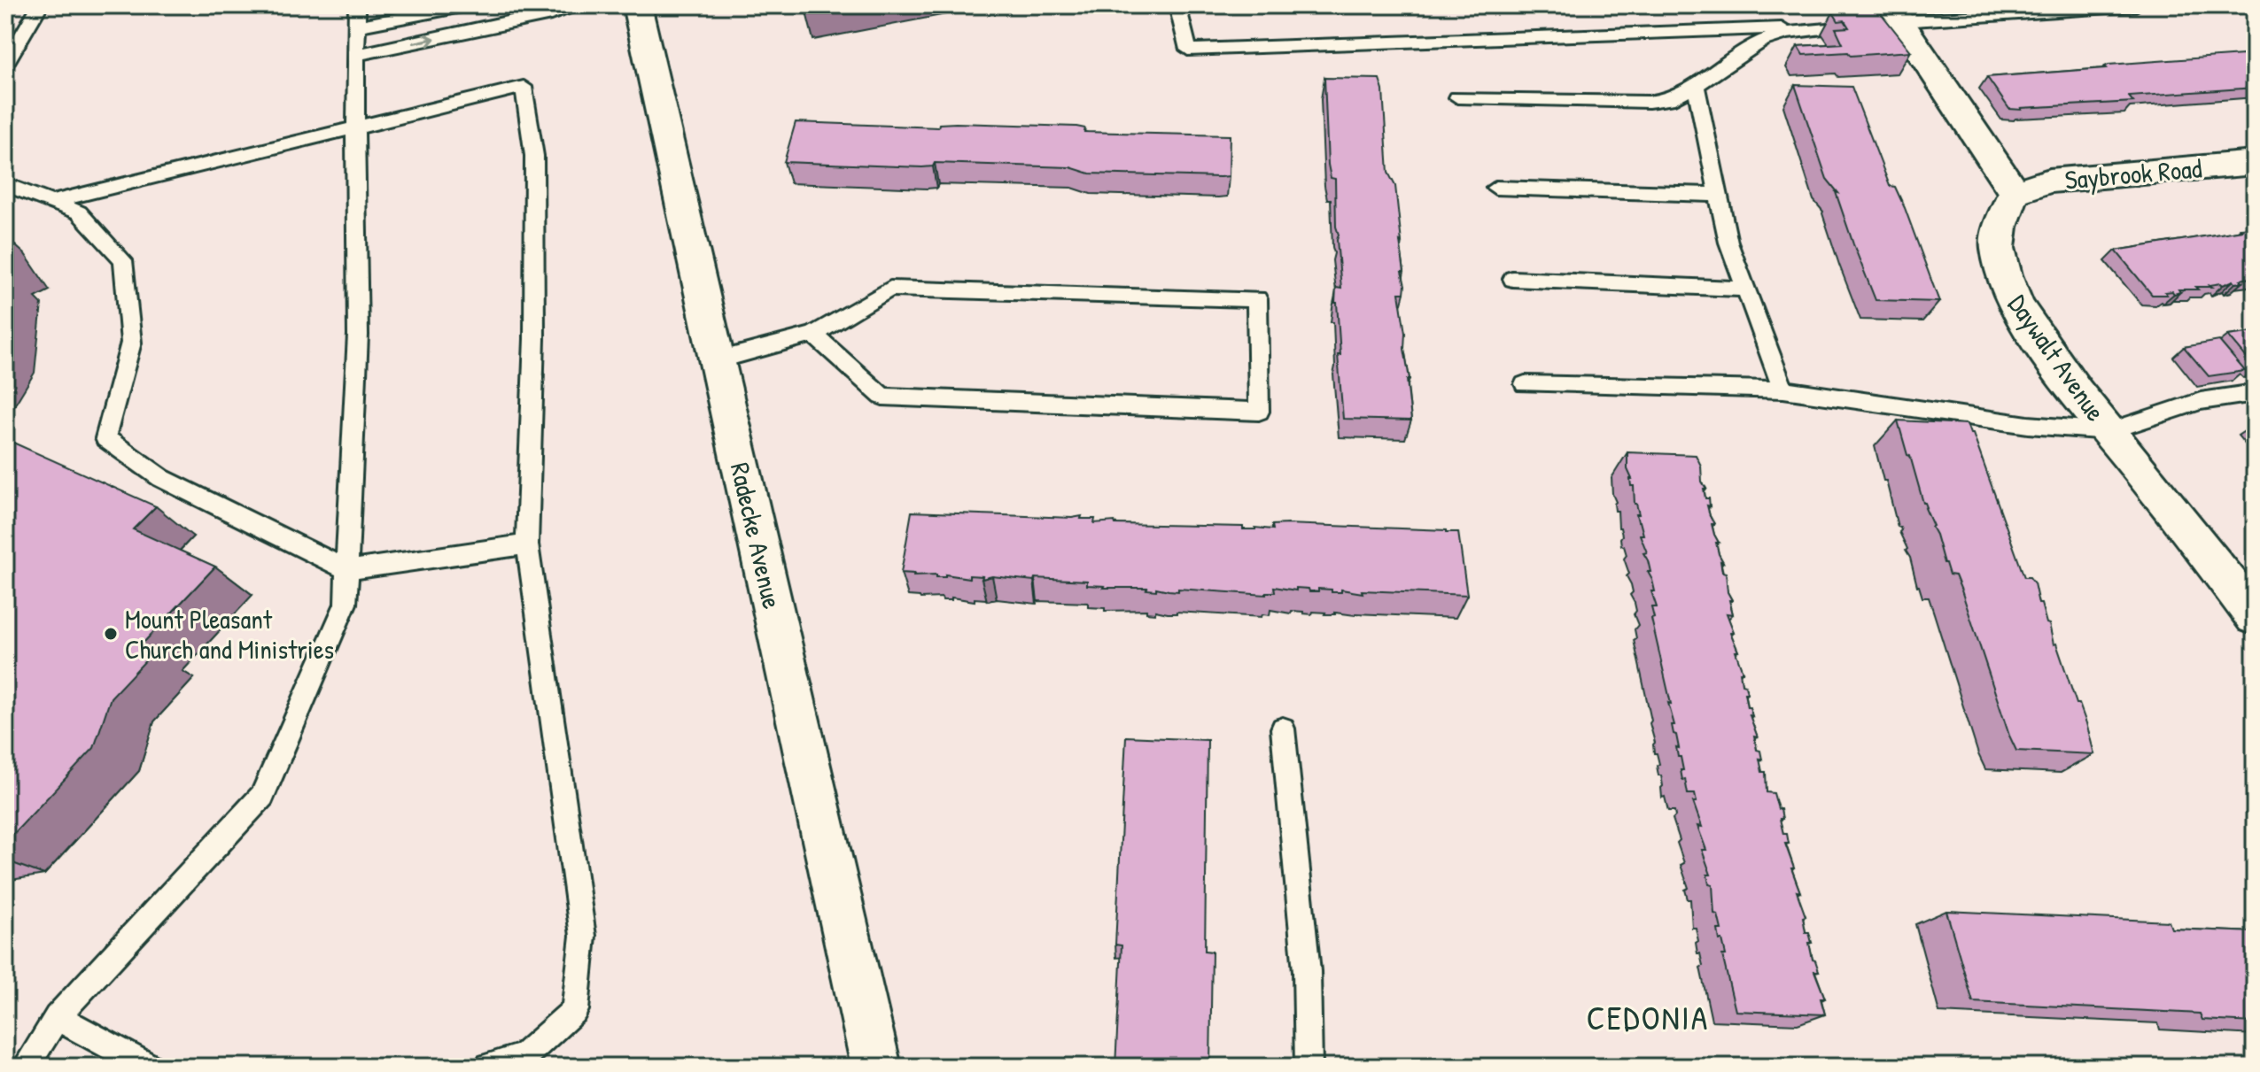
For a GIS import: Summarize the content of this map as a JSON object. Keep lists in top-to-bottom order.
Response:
{
  "streets": {
    "street": ["Saybrook Road", "Daywalt Avenue", "Radecke Avenue"]
  },
  "crossings": [
    ["Saybrook Road", "Daywalt Avenue"]
  ],
  "districts": ["CEDONIA"],
  "places": ["Mount Pleasant Church and Ministries"]
}
